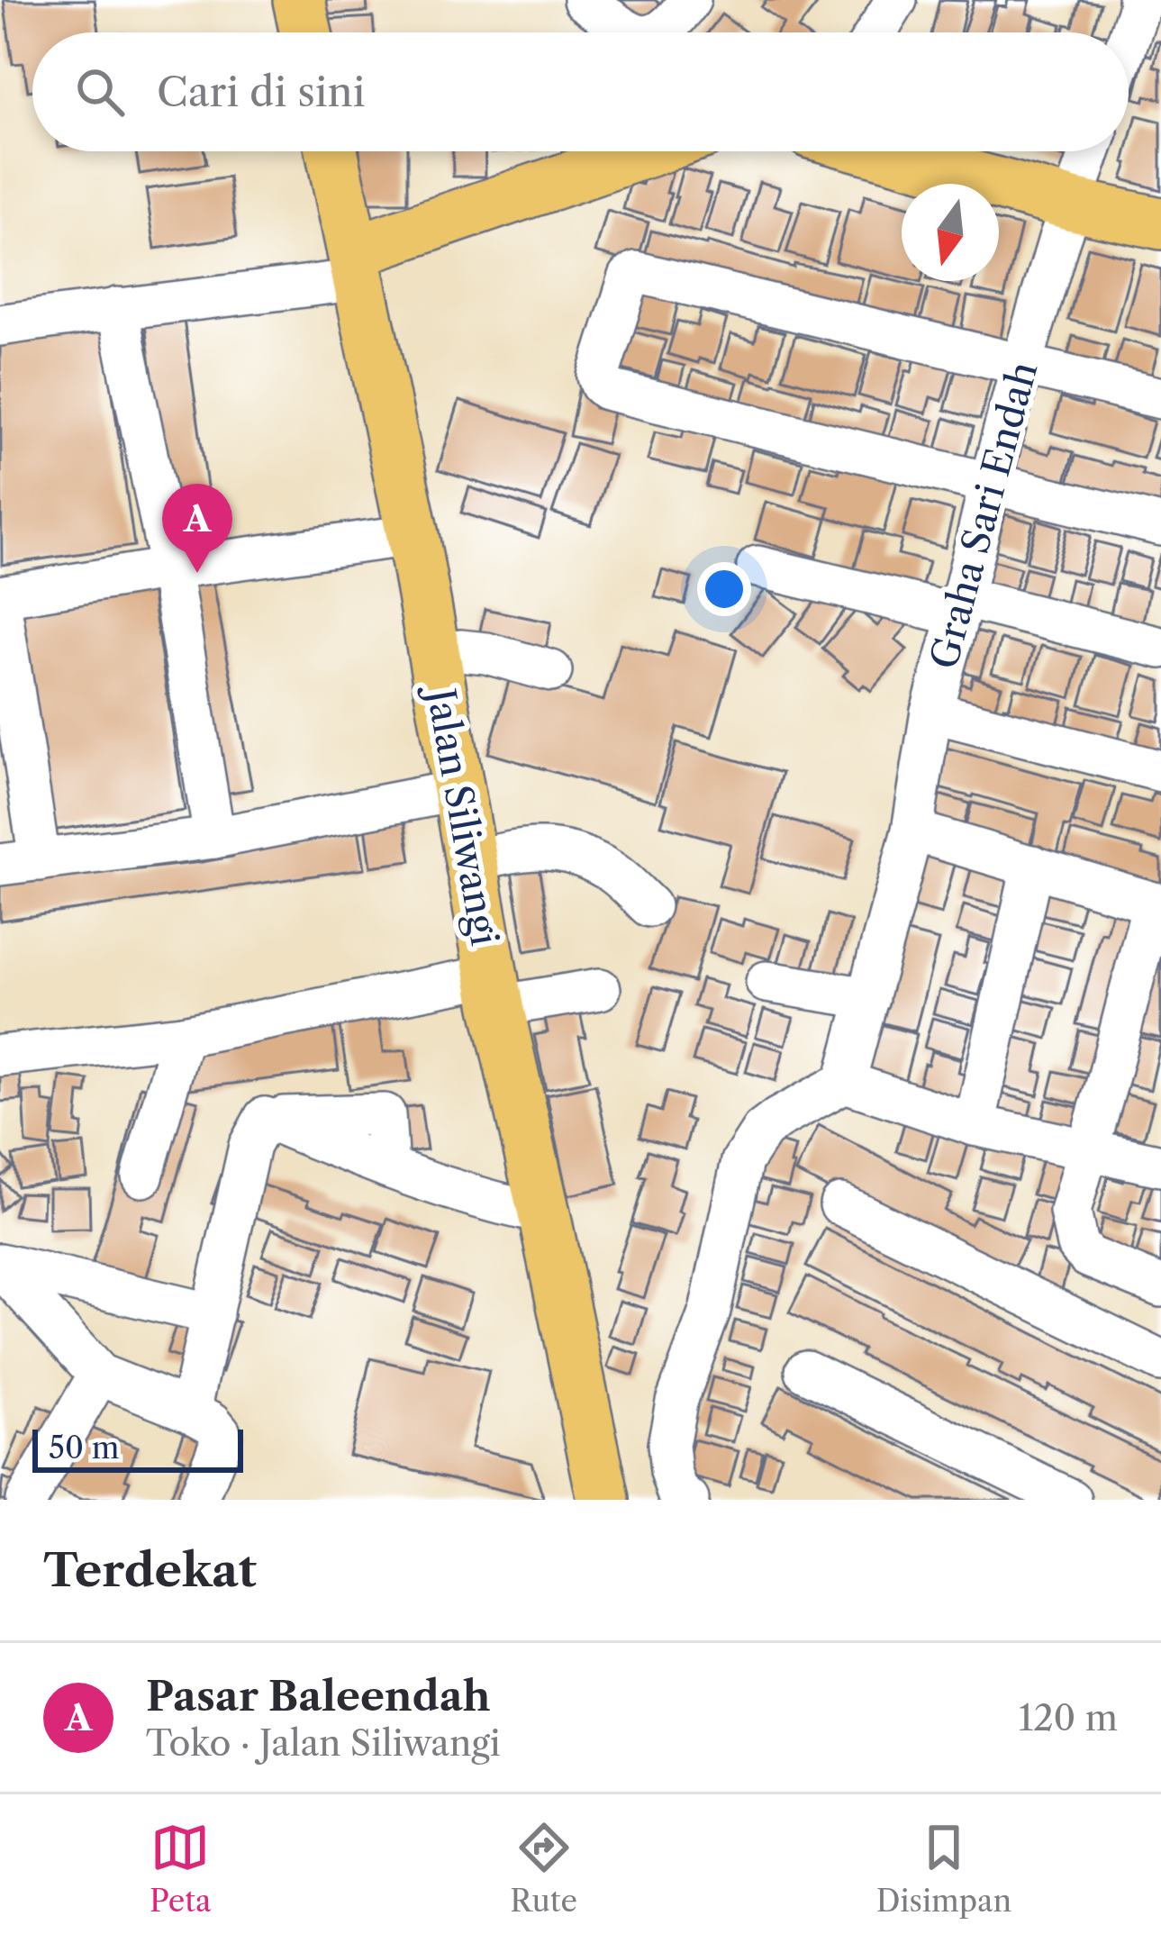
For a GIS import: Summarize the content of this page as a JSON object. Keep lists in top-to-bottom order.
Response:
{
  "streets": {
    "main road": ["Jalan Siliwangi"],
    "street": ["Graha Sari Endah"]
  },
  "scale_bar": "50 m",
  "north": "bottom",
  "page": {
    "search": "Cari di sini",
    "pins": "A",
    "scale": "50 m",
    "heading": "Terdekat",
    "list": [
      {
        "mark": "A",
        "name": "Pasar Baleendah",
        "note": "Toko · Jalan Siliwangi",
        "value": "120 m"
      }
    ],
    "nav": ["Peta", "Rute", "Disimpan"]
  }
}
